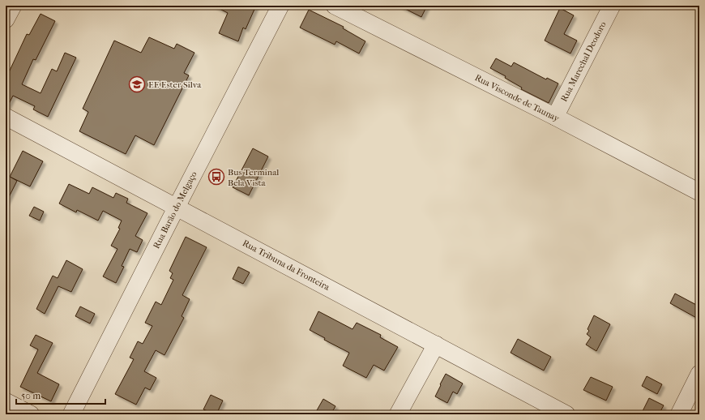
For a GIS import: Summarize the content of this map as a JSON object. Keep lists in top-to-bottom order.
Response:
{
  "streets": {
    "street": [
      "Rua Marechal Deodoro",
      "Rua Visconde de Taunay",
      "Rua Barão do Melgaço",
      "Rua Tribuna da Fronteira"
    ]
  },
  "crossings": [
    ["Rua Marechal Deodoro", "Rua Visconde de Taunay"],
    ["Rua Barão do Melgaço", "Rua Tribuna da Fronteira"]
  ],
  "places": {
    "school or university": ["EE Ester Silva"],
    "bus stop": ["Bus Terminal Bela Vista"]
  },
  "scale_bar": "50 m"
}
